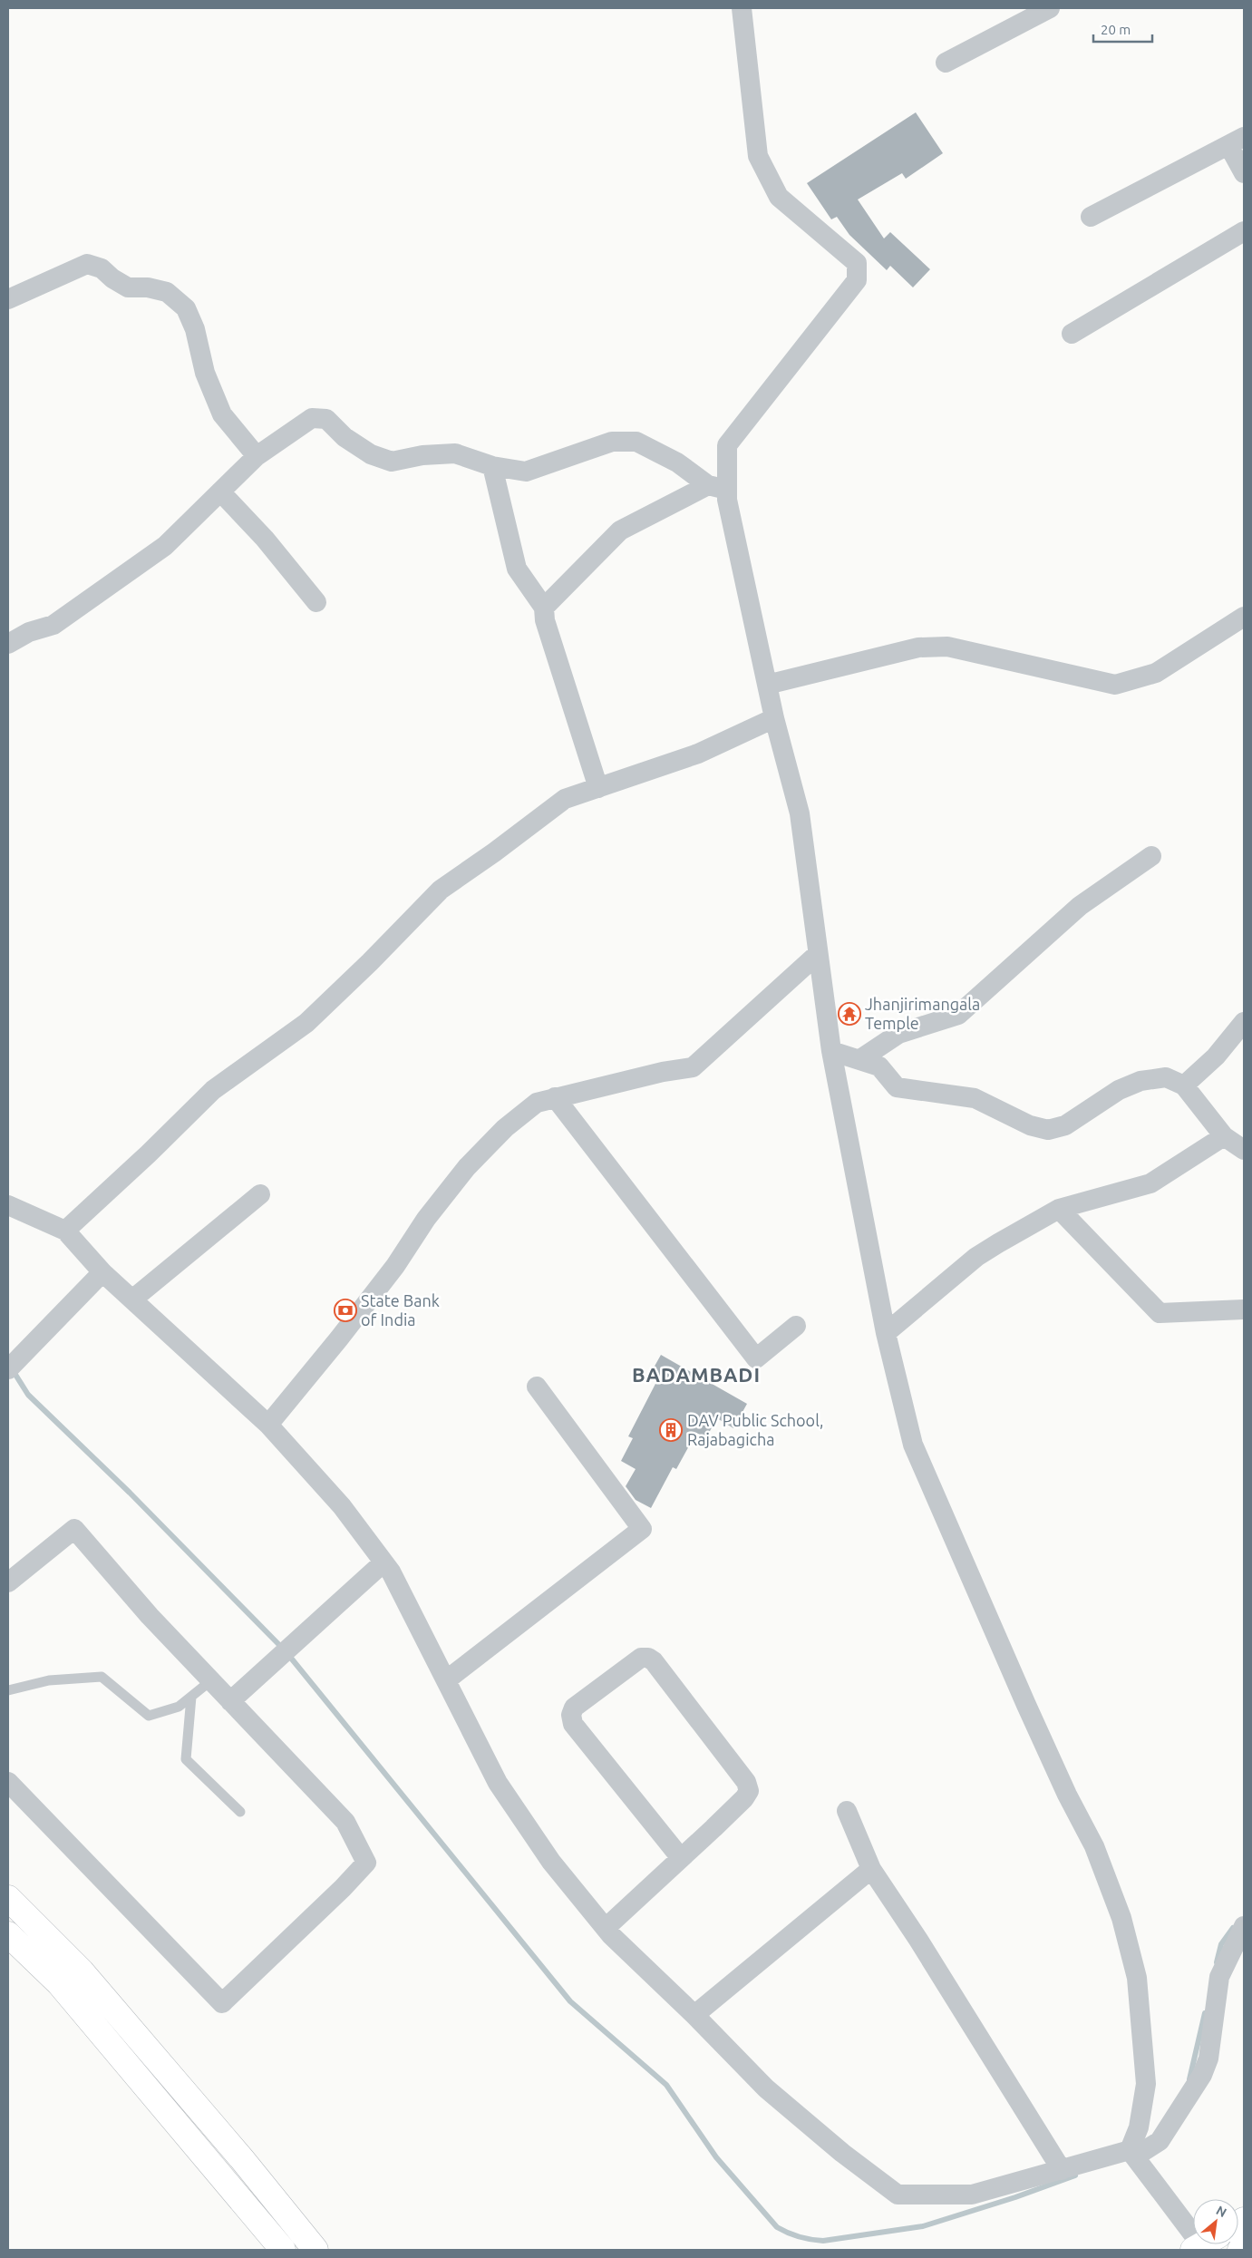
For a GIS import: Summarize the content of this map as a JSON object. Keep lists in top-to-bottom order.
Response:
{
  "districts": ["BADAMBADI"],
  "places": {
    "temple": ["Jhanjirimangala Temple"],
    "bank": ["State Bank of India"],
    "building": ["DAV Public School, Rajabagicha"]
  },
  "scale_bar": "20 m",
  "north": "top right"
}
